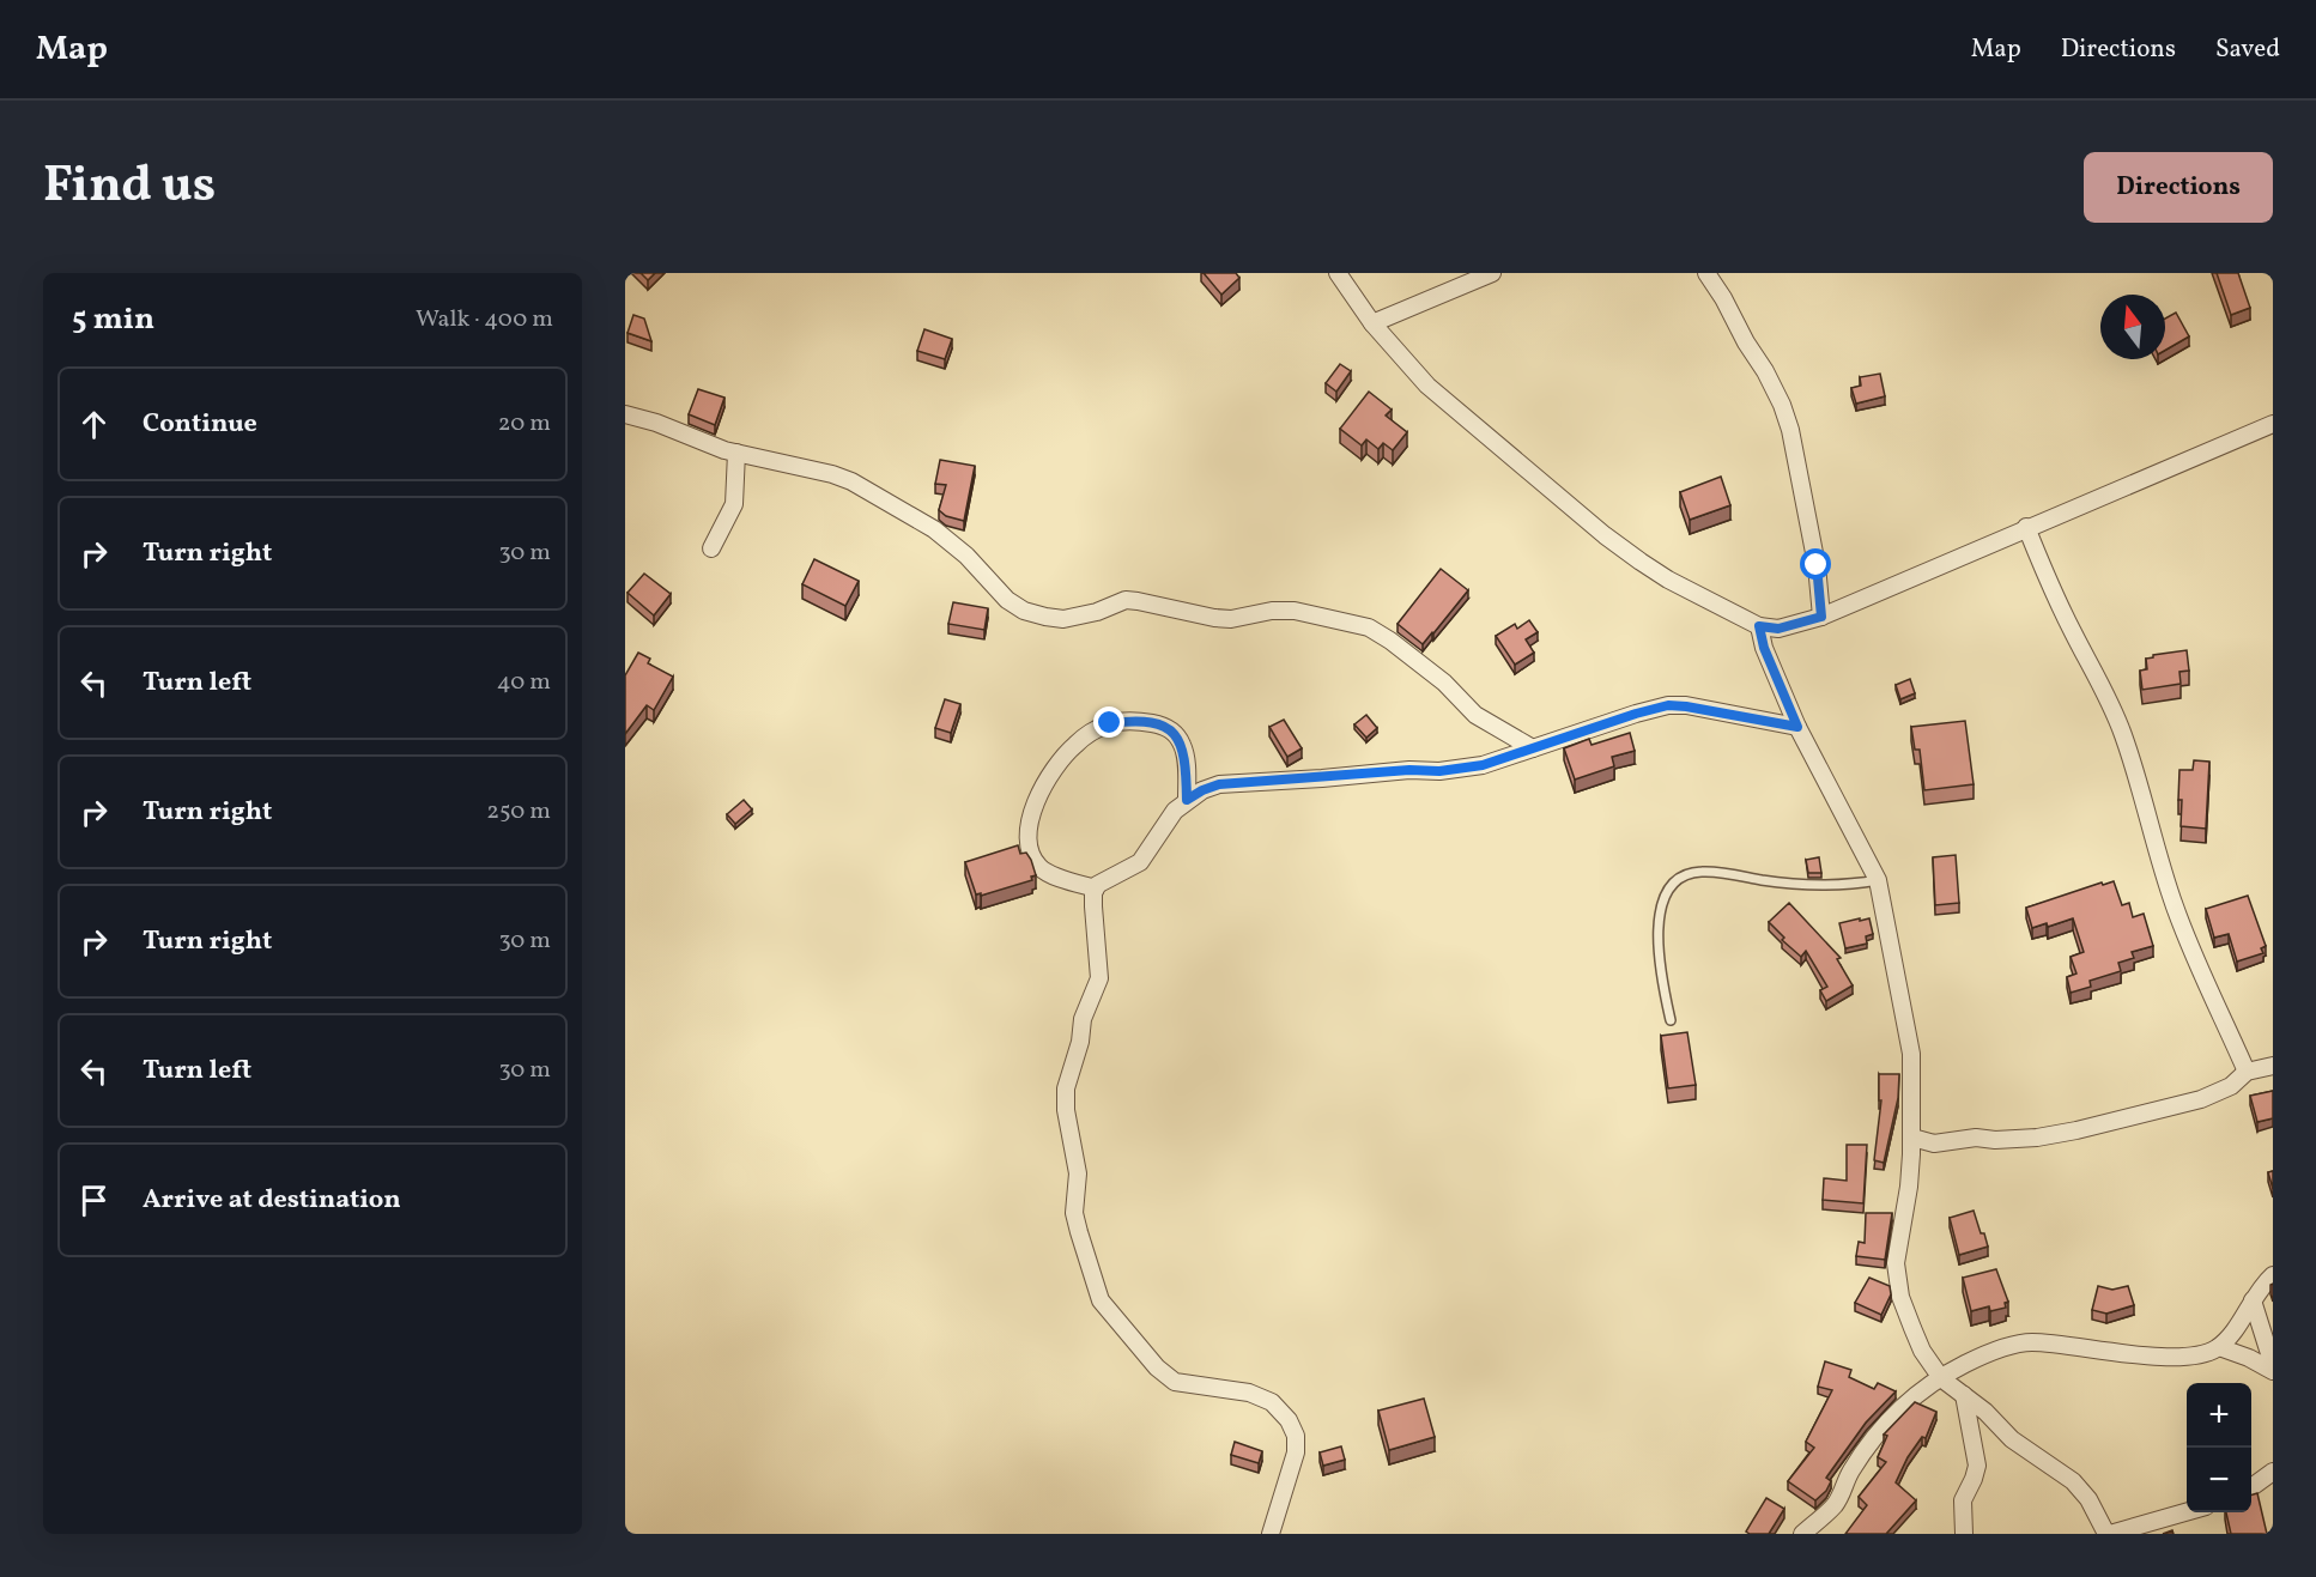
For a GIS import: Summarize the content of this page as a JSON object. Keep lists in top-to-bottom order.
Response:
{
  "north": "top",
  "page": {
    "header": "Map",
    "nav": ["Map", "Directions", "Saved"],
    "title": "Find us",
    "buttons": "Directions",
    "heading": ["5 min", "Walk · 400 m"],
    "list": [
      ["Continue", "20 m"],
      ["Turn right", "30 m"],
      ["Turn left", "40 m"],
      ["Turn right", "250 m"],
      ["Turn right", "30 m"],
      ["Turn left", "30 m"],
      "Arrive at destination"
    ],
    "map_buttons": ["+", "−"]
  }
}
